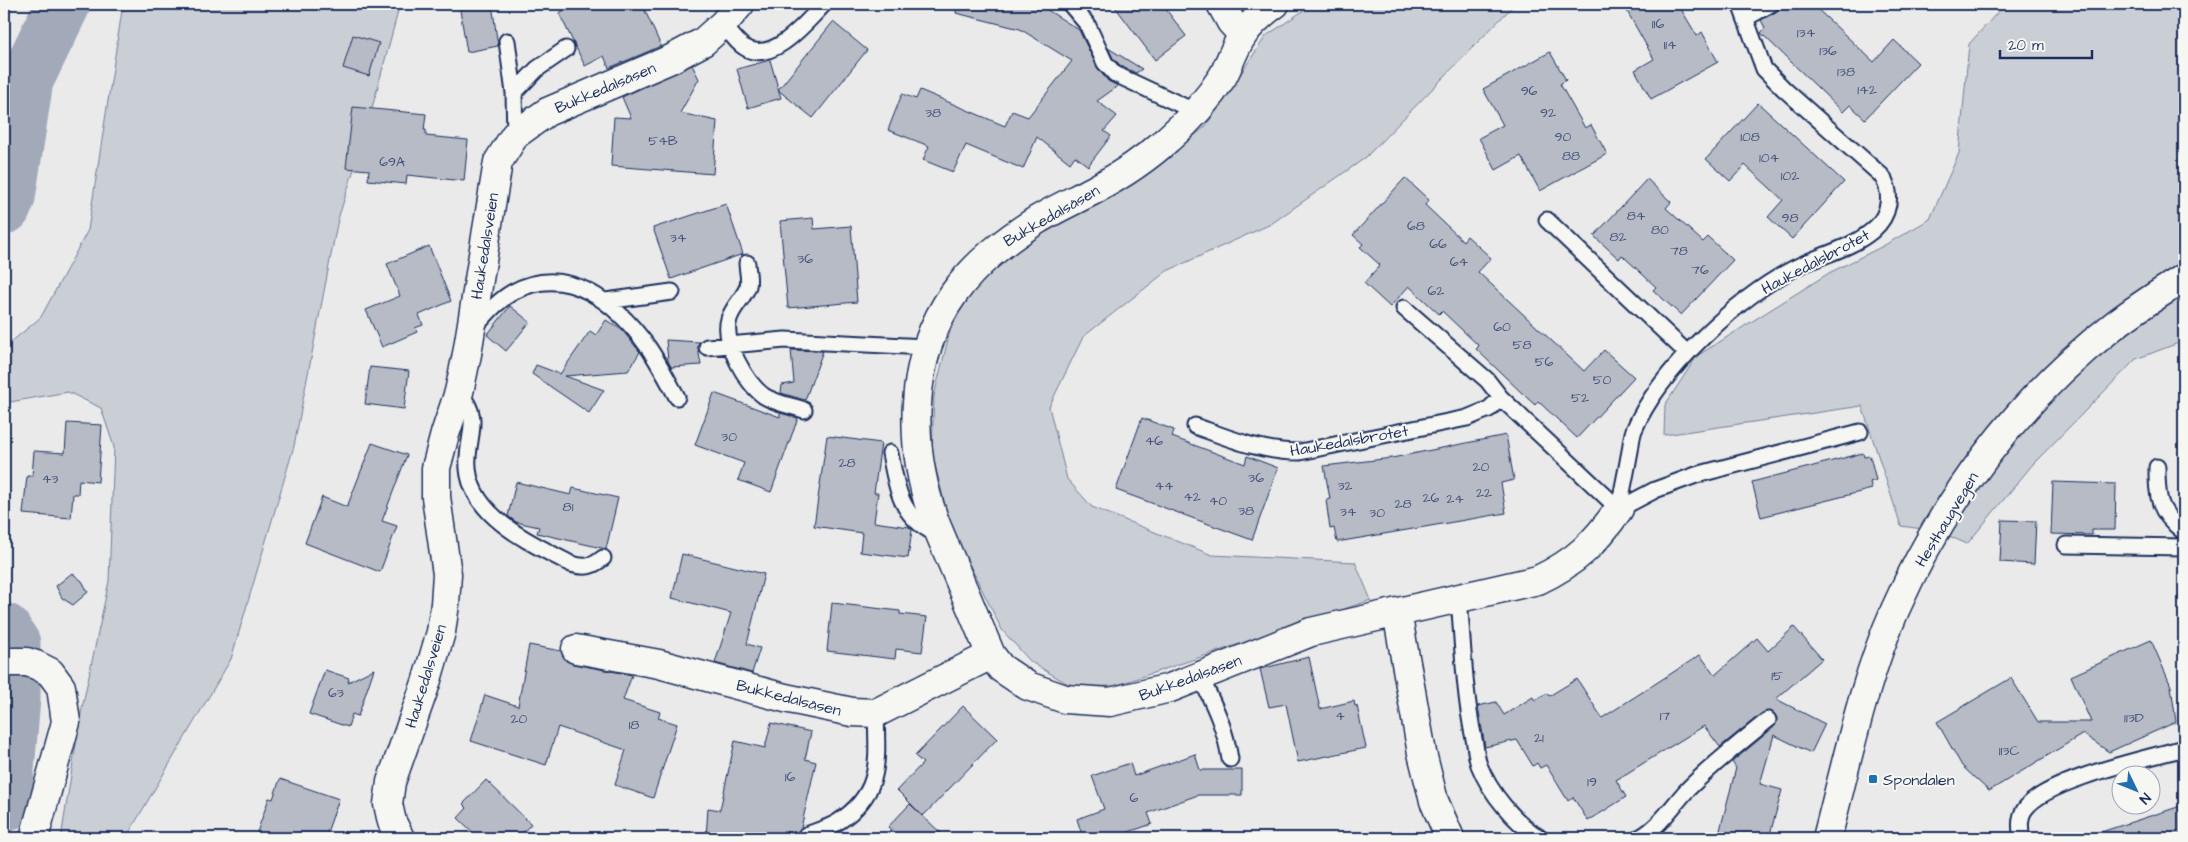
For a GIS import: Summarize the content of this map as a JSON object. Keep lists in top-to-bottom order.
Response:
{
  "streets": {
    "street": [
      "Bukkedalsåsen",
      "Haukedalsveien",
      "Haukedalsbrotet",
      "Hesthaugvegen"
    ]
  },
  "crossings": [
    ["Bukkedalsåsen", "Haukedalsveien"],
    ["Bukkedalsåsen", "Haukedalsbrotet"]
  ],
  "places": {
    "transit": ["Spondalen"]
  },
  "house_numbers": [
    "116",
    "134",
    "114",
    "136",
    "138",
    "142",
    "96",
    "38",
    "92",
    "90",
    "108",
    "54B",
    "88",
    "104",
    "69A",
    "102",
    "84",
    "98",
    "68",
    "80",
    "82",
    "34",
    "66",
    "78",
    "36",
    "64",
    "76",
    "62",
    "60",
    "58",
    "56",
    "50",
    "52",
    "30",
    "46",
    "28",
    "20",
    "36",
    "43",
    "44",
    "32",
    "22",
    "42",
    "26",
    "24",
    "40",
    "28",
    "81",
    "38",
    "34",
    "30",
    "15",
    "63",
    "4",
    "17",
    "113D",
    "20",
    "18",
    "21",
    "113C",
    "16",
    "19",
    "6"
  ],
  "scale_bar": "20 m",
  "north": "bottom right"
}
